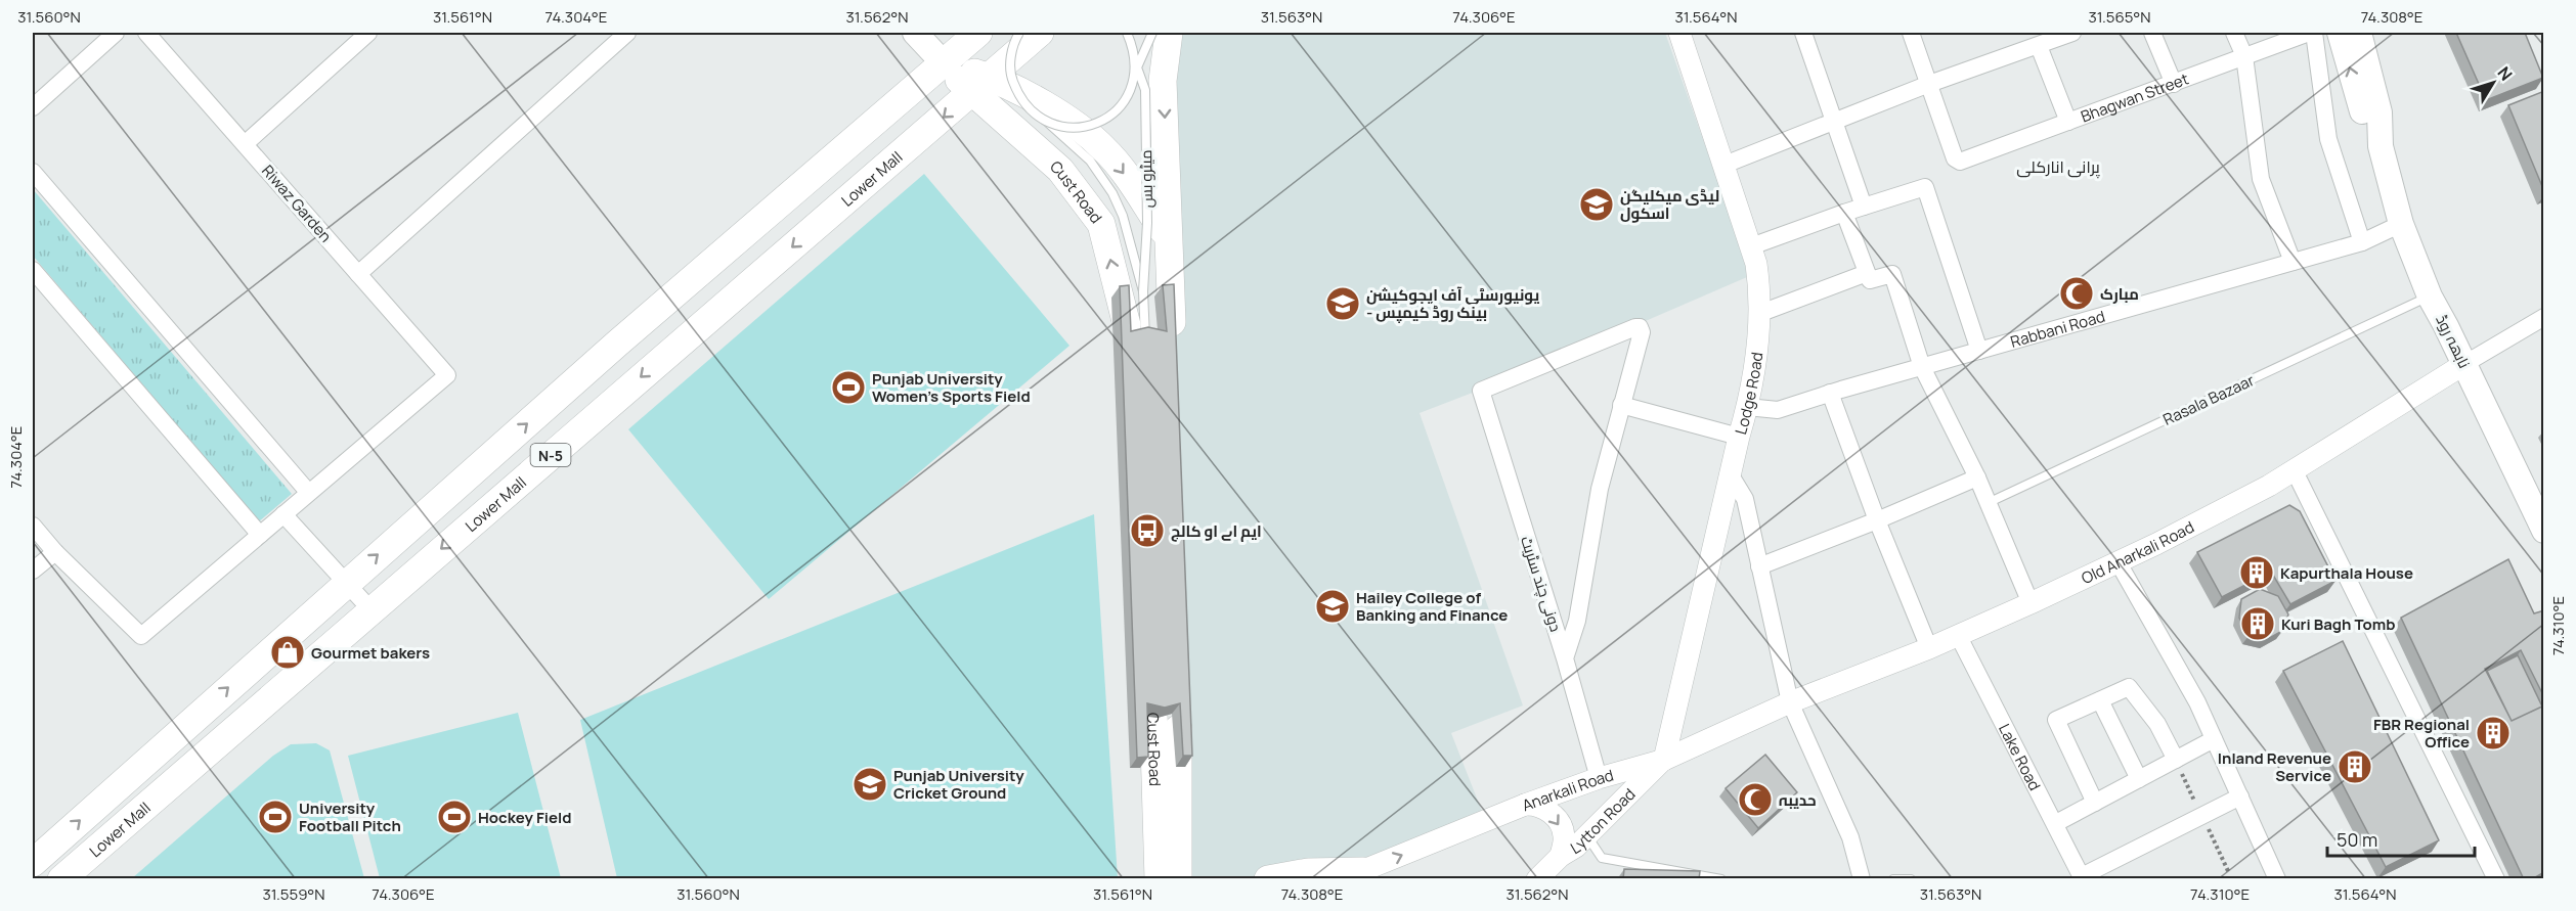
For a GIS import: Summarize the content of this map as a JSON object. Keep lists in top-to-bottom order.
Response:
{
  "streets": {
    "main road": [
      "Lower Mall",
      "Cust Road",
      "نابھہ روڈ",
      "N-5"
    ],
    "street": [
      "Bhagwan Street",
      "Riwaz Garden",
      "Rabbani Road",
      "Lodge Road",
      "Old Anarkali Road",
      "دونی چند سٹریٹ",
      "Lake Road",
      "Anarkali Road",
      "Lytton Road"
    ],
    "lane": ["میٹرو بس", "Rasala Bazaar"]
  },
  "crossings": [
    ["Lower Mall", "Cust Road"],
    ["میٹرو بس", "Cust Road"],
    ["Rabbani Road", "نابھہ روڈ"],
    ["Rabbani Road", "Lodge Road"],
    ["نابھہ روڈ", "Rasala Bazaar"],
    ["نابھہ روڈ", "Old Anarkali Road"],
    ["Lodge Road", "Anarkali Road"],
    ["Lodge Road", "Lytton Road"],
    ["Old Anarkali Road", "Lake Road"],
    ["Old Anarkali Road", "Anarkali Road"],
    ["دونی چند سٹریٹ", "Anarkali Road"],
    ["Anarkali Road", "Lytton Road"]
  ],
  "one_way": ["Anarkali Road"],
  "districts": ["پرانی انارکلی"],
  "places": {
    "school or university": [
      "لیڈی میکلیگن اسکول",
      "یونیورسٹی آف ایجوکیشن - بینک روڈ کیمپس",
      "Hailey College of Banking and Finance",
      "Punjab University Cricket Ground"
    ],
    "mosque": ["مبارک", "حدیبہ"],
    "sports": ["Punjab University Women's Sports Field", "University Football Pitch", "Hockey Field"],
    "bus stop": ["ایم اے او کالج"],
    "building": [
      "Kapurthala House",
      "Kuri Bagh Tomb",
      "FBR Regional Office",
      "Inland Revenue Service"
    ],
    "shop": ["Gourmet bakers"]
  },
  "scale_bar": "50 m",
  "north": "top right",
  "coordinates": [
    "31.560°N",
    "31.561°N",
    "74.304°E",
    "31.562°N",
    "31.563°N",
    "74.306°E",
    "31.564°N",
    "31.565°N",
    "74.308°E",
    "74.310°E",
    "31.559°N"
  ]
}
